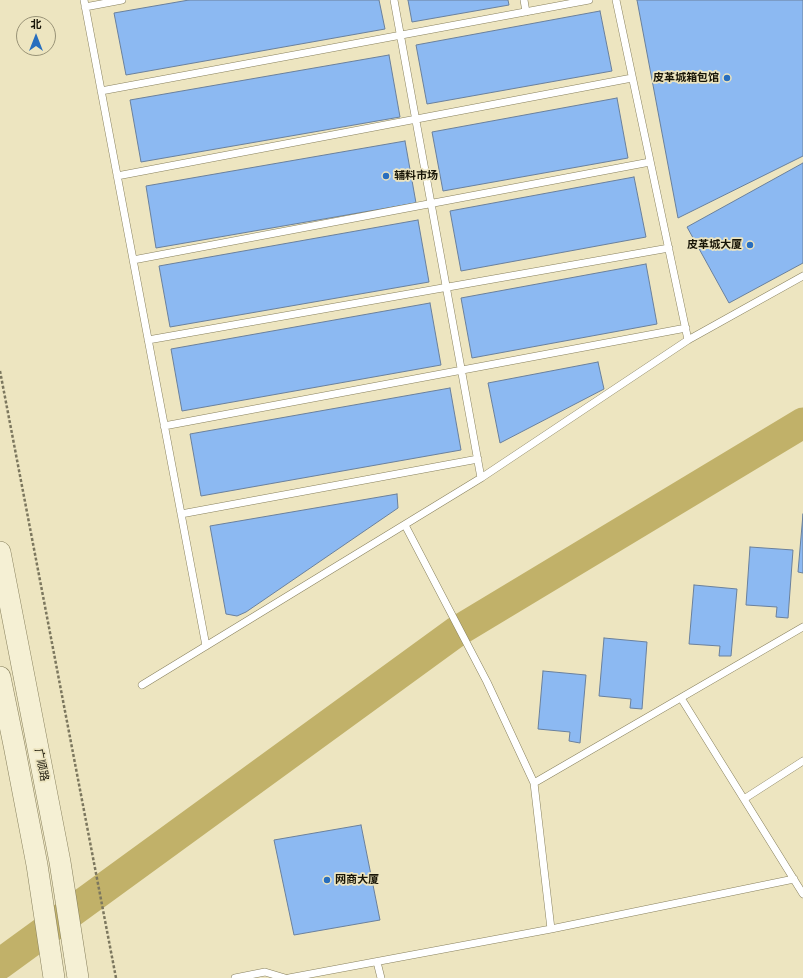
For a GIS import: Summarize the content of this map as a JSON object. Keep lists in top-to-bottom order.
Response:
{
  "streets": {
    "main road": ["广顺路"]
  },
  "places": [
    "皮革城箱包馆",
    "辅料市场",
    "皮革城大厦",
    "网商大厦"
  ],
  "north": "top"
}
